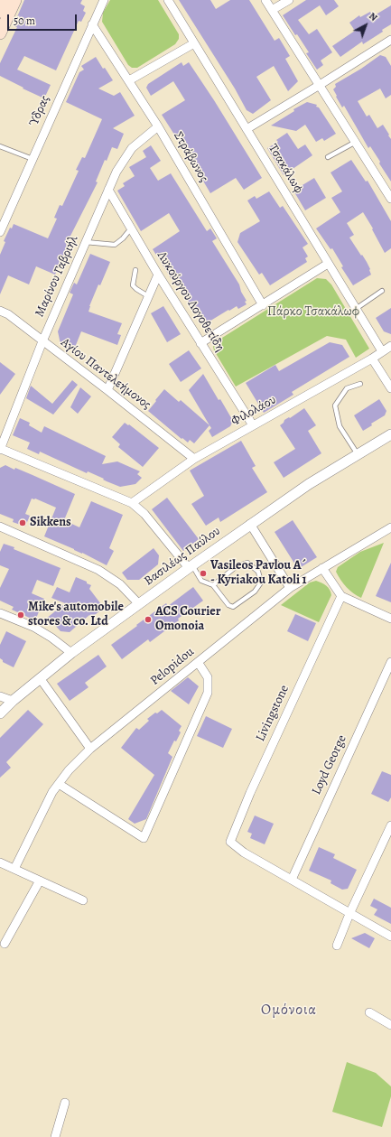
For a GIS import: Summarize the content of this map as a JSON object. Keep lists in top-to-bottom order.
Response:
{
  "streets": {
    "street": [
      "Ύδρας",
      "Στράβωνος",
      "Τσακάλωφ",
      "Μαρίνου Γαβριήλ",
      "Λυκούργου Λογοθετίδη",
      "Αγίου Παντελεήμονος",
      "Φιλολάου",
      "Βασιλέως Παύλου",
      "Pelopidou",
      "Livingstone",
      "Loyd George"
    ]
  },
  "crossings": [
    ["Ύδρας", "Στράβωνος"],
    ["Στράβωνος", "Μαρίνου Γαβριήλ"],
    ["Τσακάλωφ", "Φιλολάου"],
    ["Μαρίνου Γαβριήλ", "Λυκούργου Λογοθετίδη"],
    ["Μαρίνου Γαβριήλ", "Αγίου Παντελεήμονος"],
    ["Λυκούργου Λογοθετίδη", "Φιλολάου"],
    ["Αγίου Παντελεήμονος", "Φιλολάου"],
    ["Livingstone", "Loyd George"]
  ],
  "districts": ["Ομόνοια"],
  "parks": ["Πάρκο Τσακάλωφ"],
  "places": [
    "Sikkens",
    "Vasileos Pavlou A´ - Kyriakou Katoli 1",
    "Mike's automobile stores & co. Ltd",
    "ACS Courier Omonoia"
  ],
  "scale_bar": "50 m",
  "north": "top right"
}
